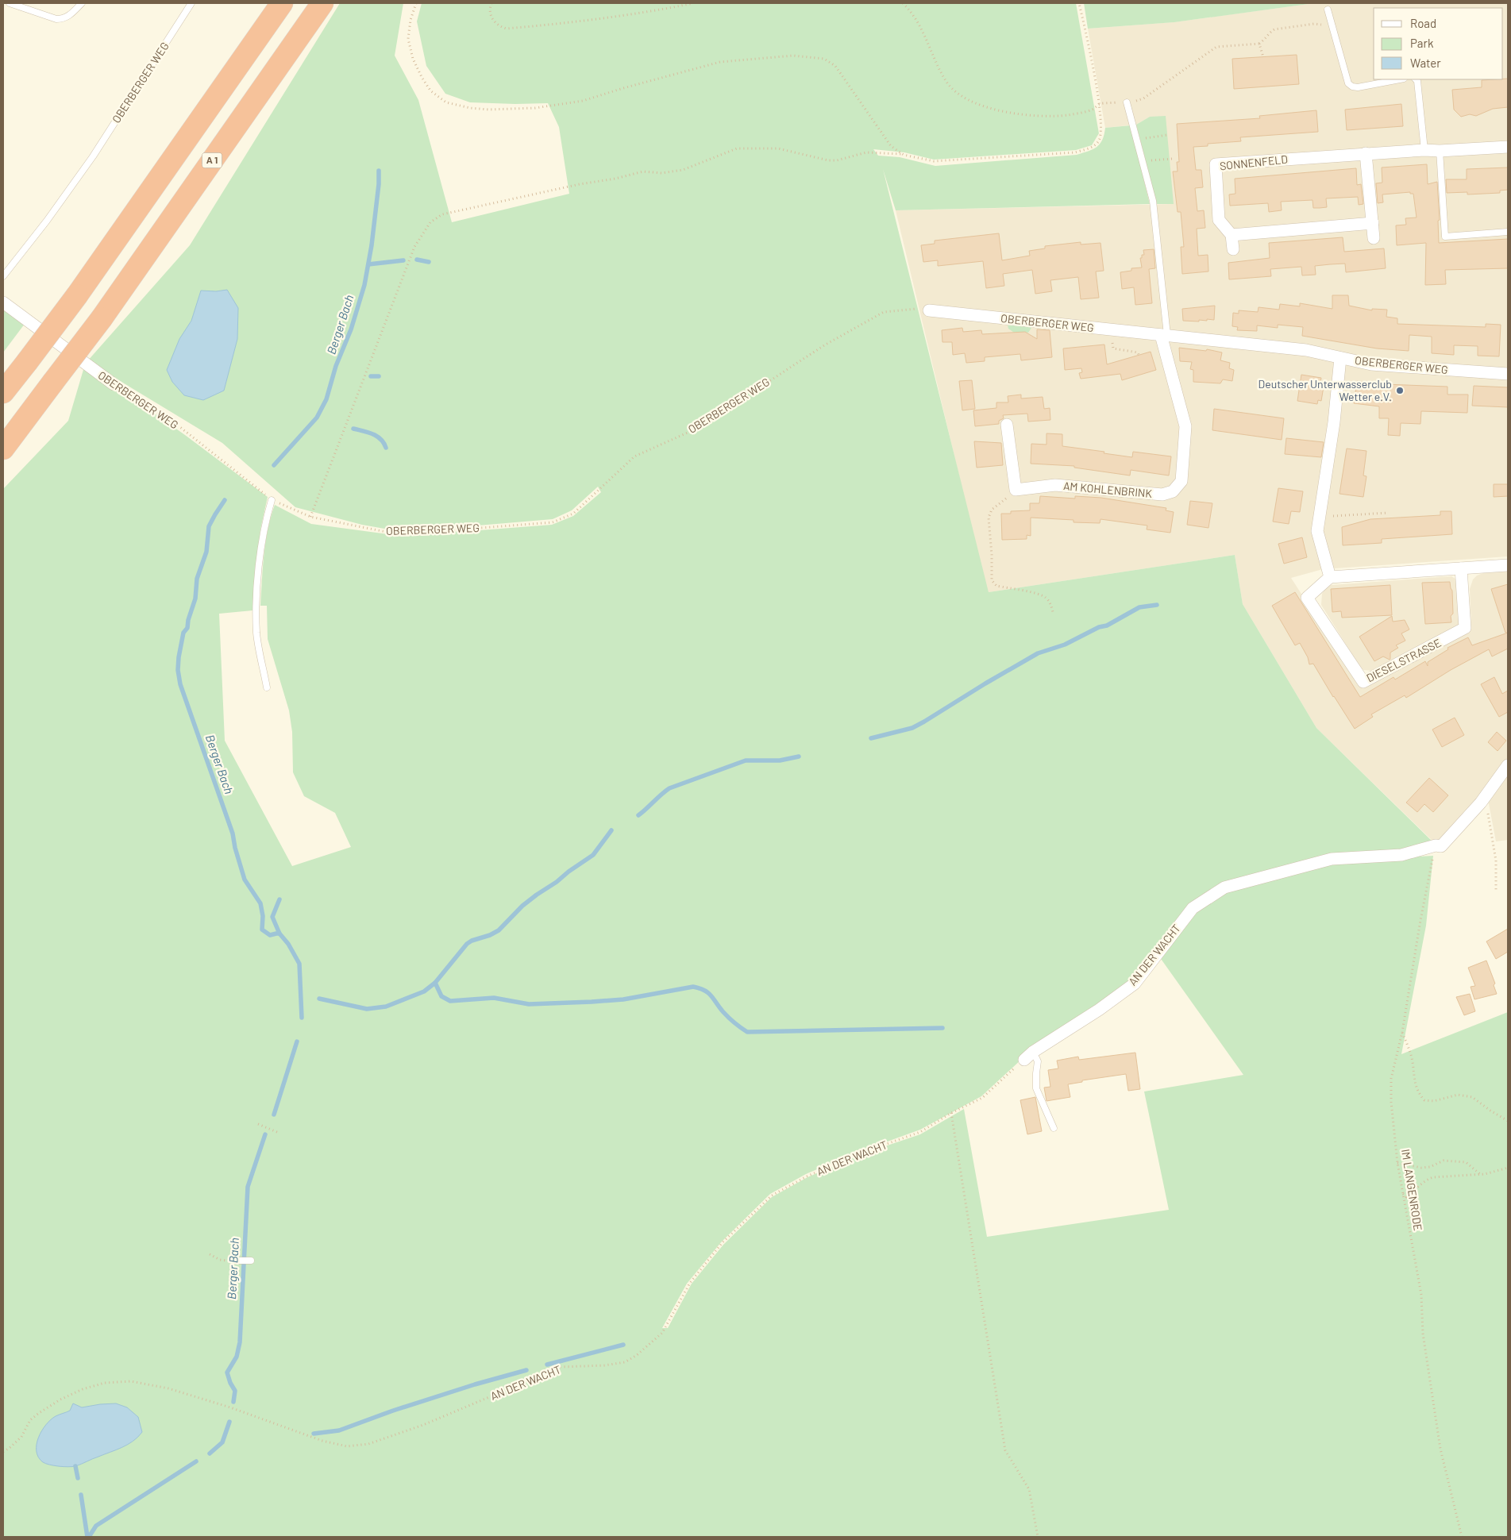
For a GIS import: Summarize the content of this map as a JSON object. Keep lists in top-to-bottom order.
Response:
{
  "streets": {
    "highway": ["A 1"],
    "street": [
      "OBERBERGER WEG",
      "SONNENFELD",
      "AM KOHLENBRINK",
      "DIESELSTRASSE",
      "AN DER WACHT"
    ],
    "path": ["IM LANGENRODE"]
  },
  "crossings": [
    ["OBERBERGER WEG", "AM KOHLENBRINK"],
    ["AN DER WACHT", "IM LANGENRODE"]
  ],
  "water": ["Berger Bach"],
  "places": ["Deutscher Unterwasserclub Wetter e.V."],
  "legend": ["Road", "Park", "Water"]
}
